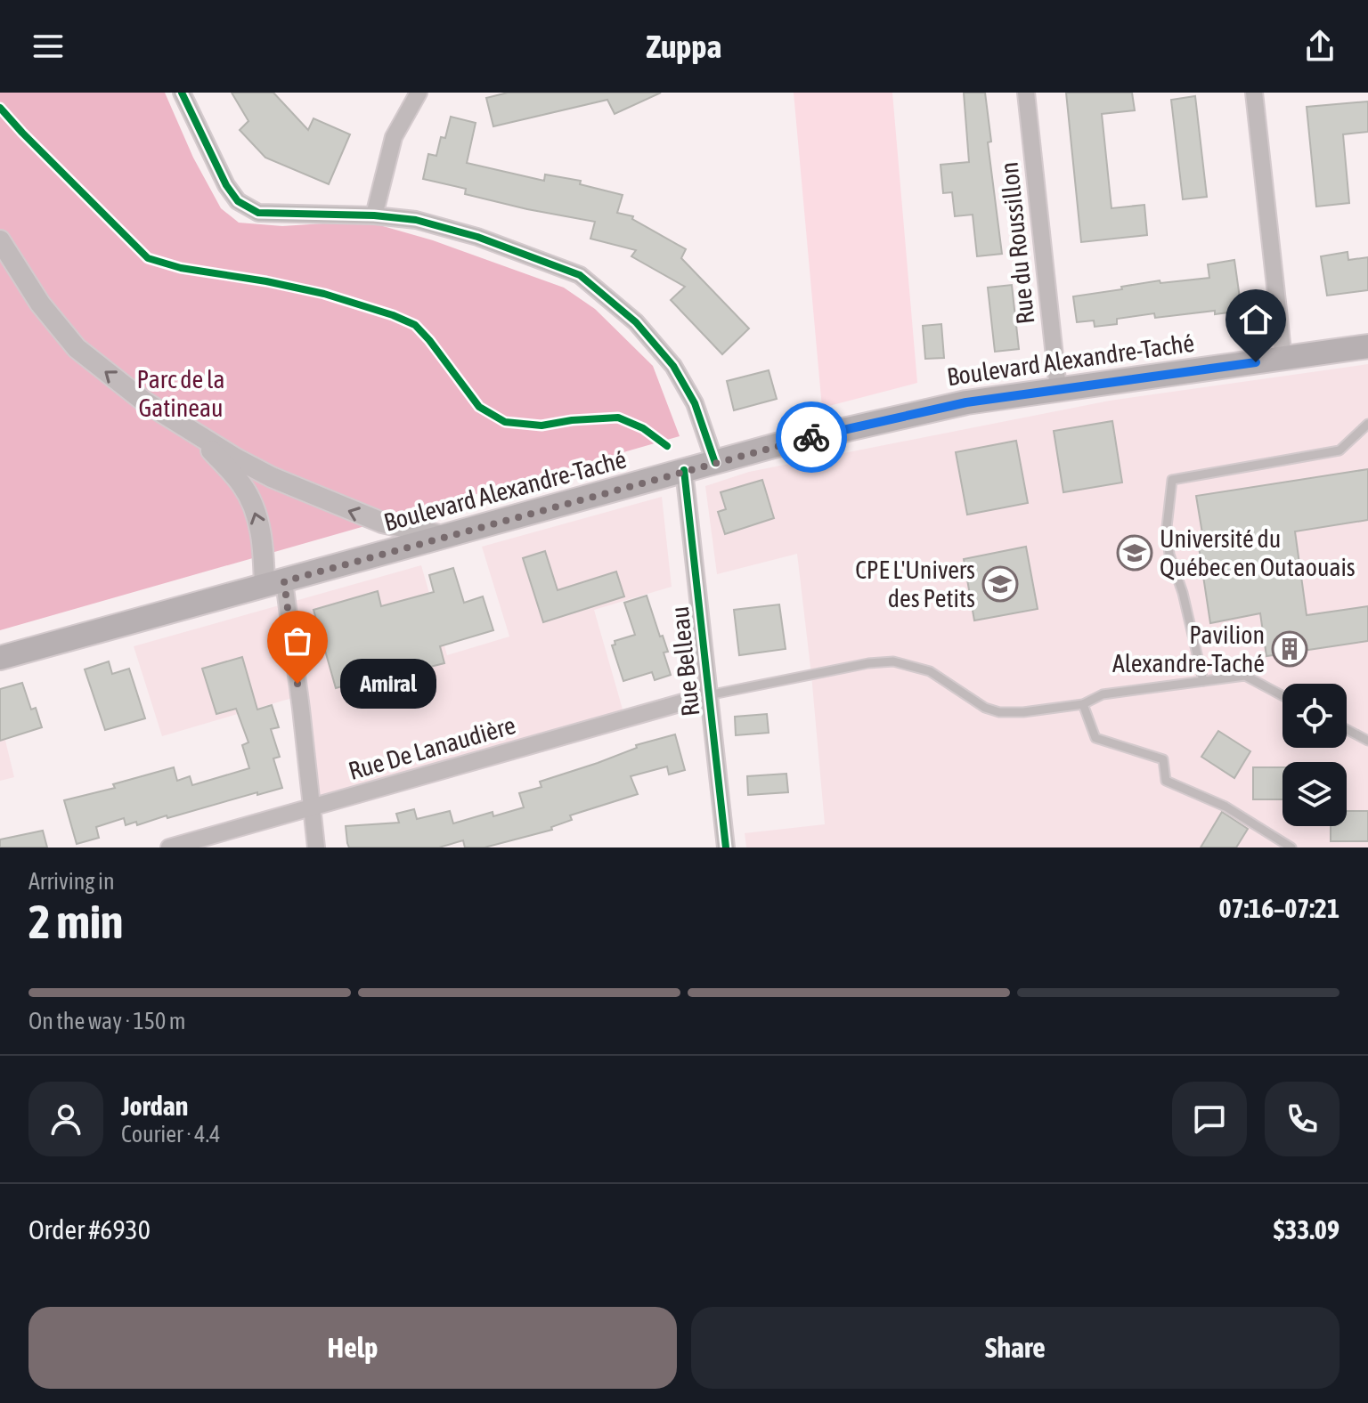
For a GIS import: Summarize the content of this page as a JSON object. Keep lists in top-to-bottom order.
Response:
{
  "streets": {
    "main road": ["Boulevard Alexandre-Taché"],
    "street": ["Rue du Roussillon", "Rue Belleau", "Rue De Lanaudière"]
  },
  "crossings": [
    ["Rue du Roussillon", "Boulevard Alexandre-Taché"],
    ["Boulevard Alexandre-Taché", "Rue Belleau"],
    ["Rue Belleau", "Rue De Lanaudière"]
  ],
  "parks": ["Parc de la Gatineau"],
  "places": {
    "school or university": ["Université du Québec en Outaouais", "CPE L'Univers des Petits"],
    "building": ["Pavilion Alexandre-Taché"],
    "other": ["Amiral"]
  },
  "page": {
    "header": "Zuppa",
    "bubble": "Amiral",
    "heading": ["2 min", "Arriving in", "07:16–07:21"],
    "panel": [
      "Jordan",
      "Courier · 4.4",
      "Order #6930",
      "$33.09"
    ],
    "bar": "On the way · 150 m",
    "buttons": ["Help", "Share"]
  }
}
